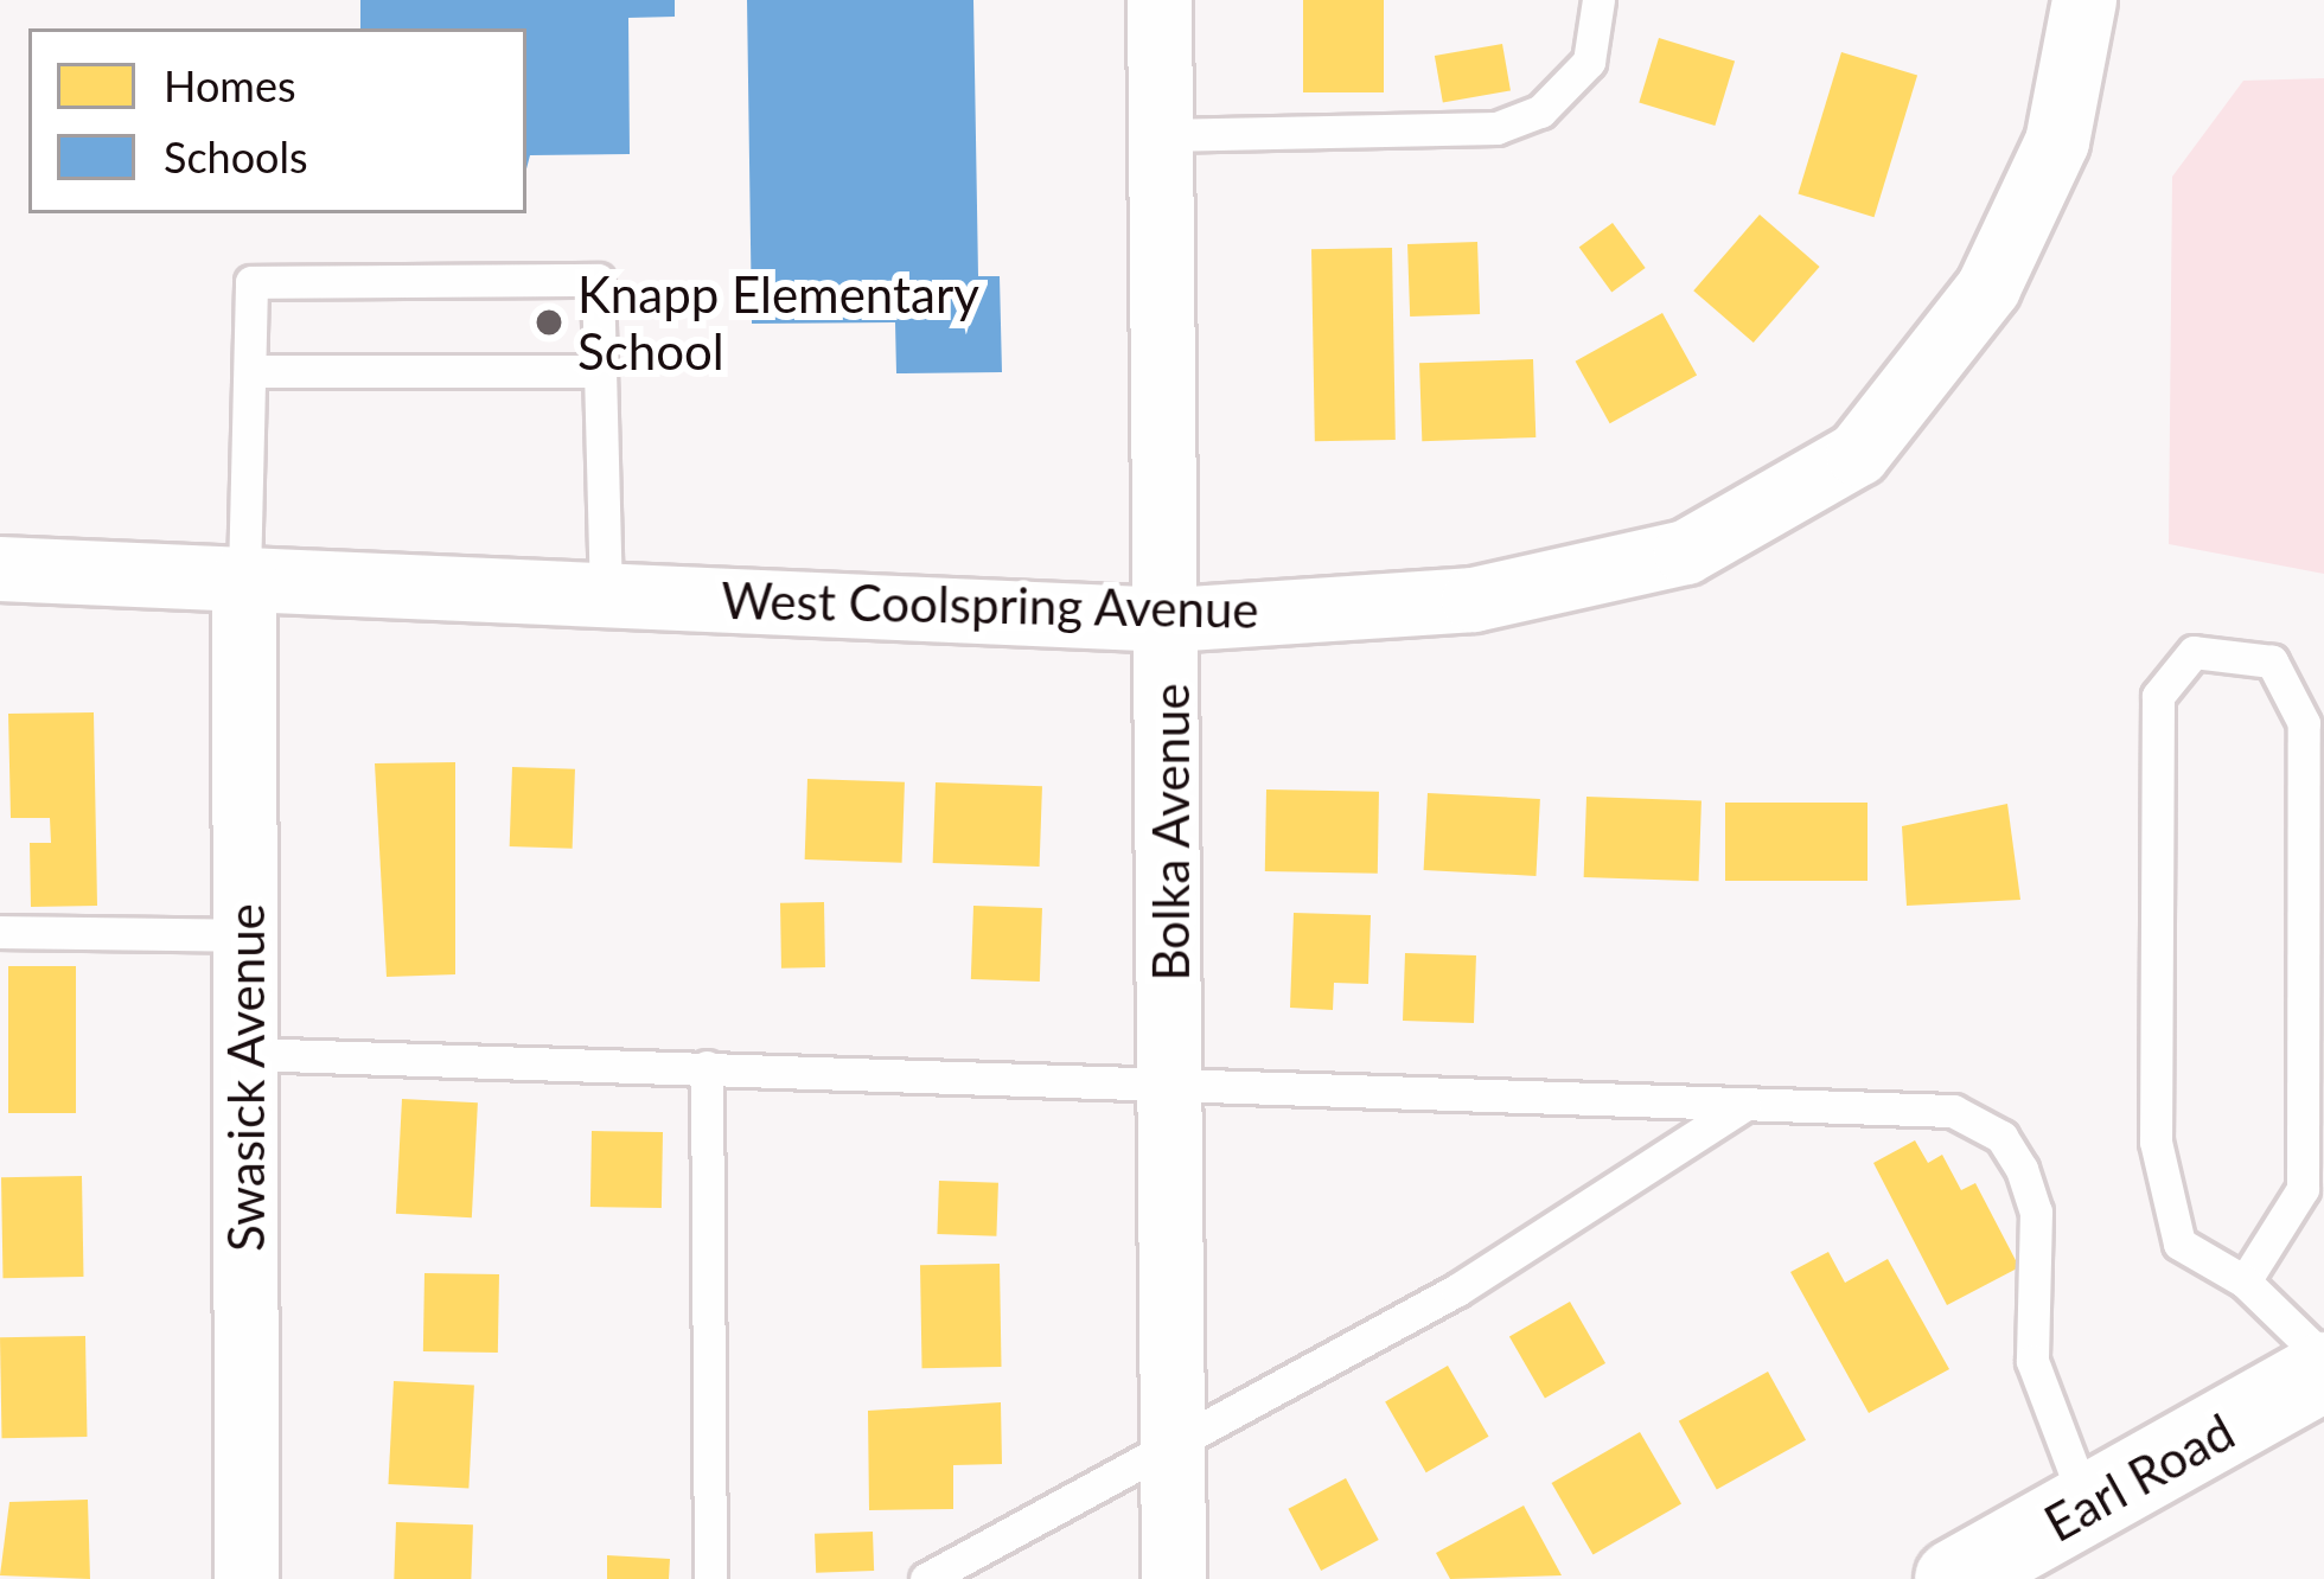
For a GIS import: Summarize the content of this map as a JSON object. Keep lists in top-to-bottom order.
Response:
{
  "streets": {
    "street": [
      "West Coolspring Avenue",
      "Bolka Avenue",
      "Swasick Avenue",
      "Earl Road"
    ]
  },
  "crossings": [
    ["West Coolspring Avenue", "Bolka Avenue"],
    ["West Coolspring Avenue", "Swasick Avenue"]
  ],
  "places": ["Knapp Elementary School"],
  "legend": ["Homes", "Schools"]
}
